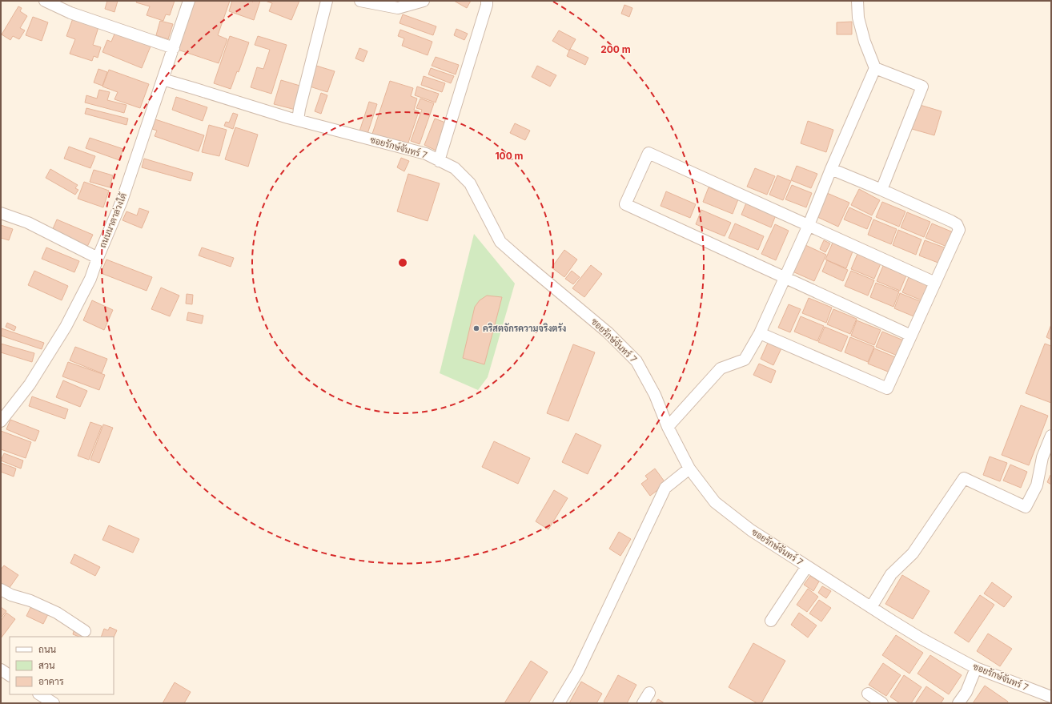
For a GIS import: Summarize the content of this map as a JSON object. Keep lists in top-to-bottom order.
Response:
{
  "streets": {
    "street": ["ซอยรักษ์จันทร์ 7", "ถนนนาตาล่วงใต้"]
  },
  "crossings": [
    ["ซอยรักษ์จันทร์ 7", "ถนนนาตาล่วงใต้"]
  ],
  "places": ["คริสตจักรความจริงตรัง"],
  "legend": ["ถนน", "สวน", "อาคาร"],
  "rings": ["200 m", "100 m"]
}
